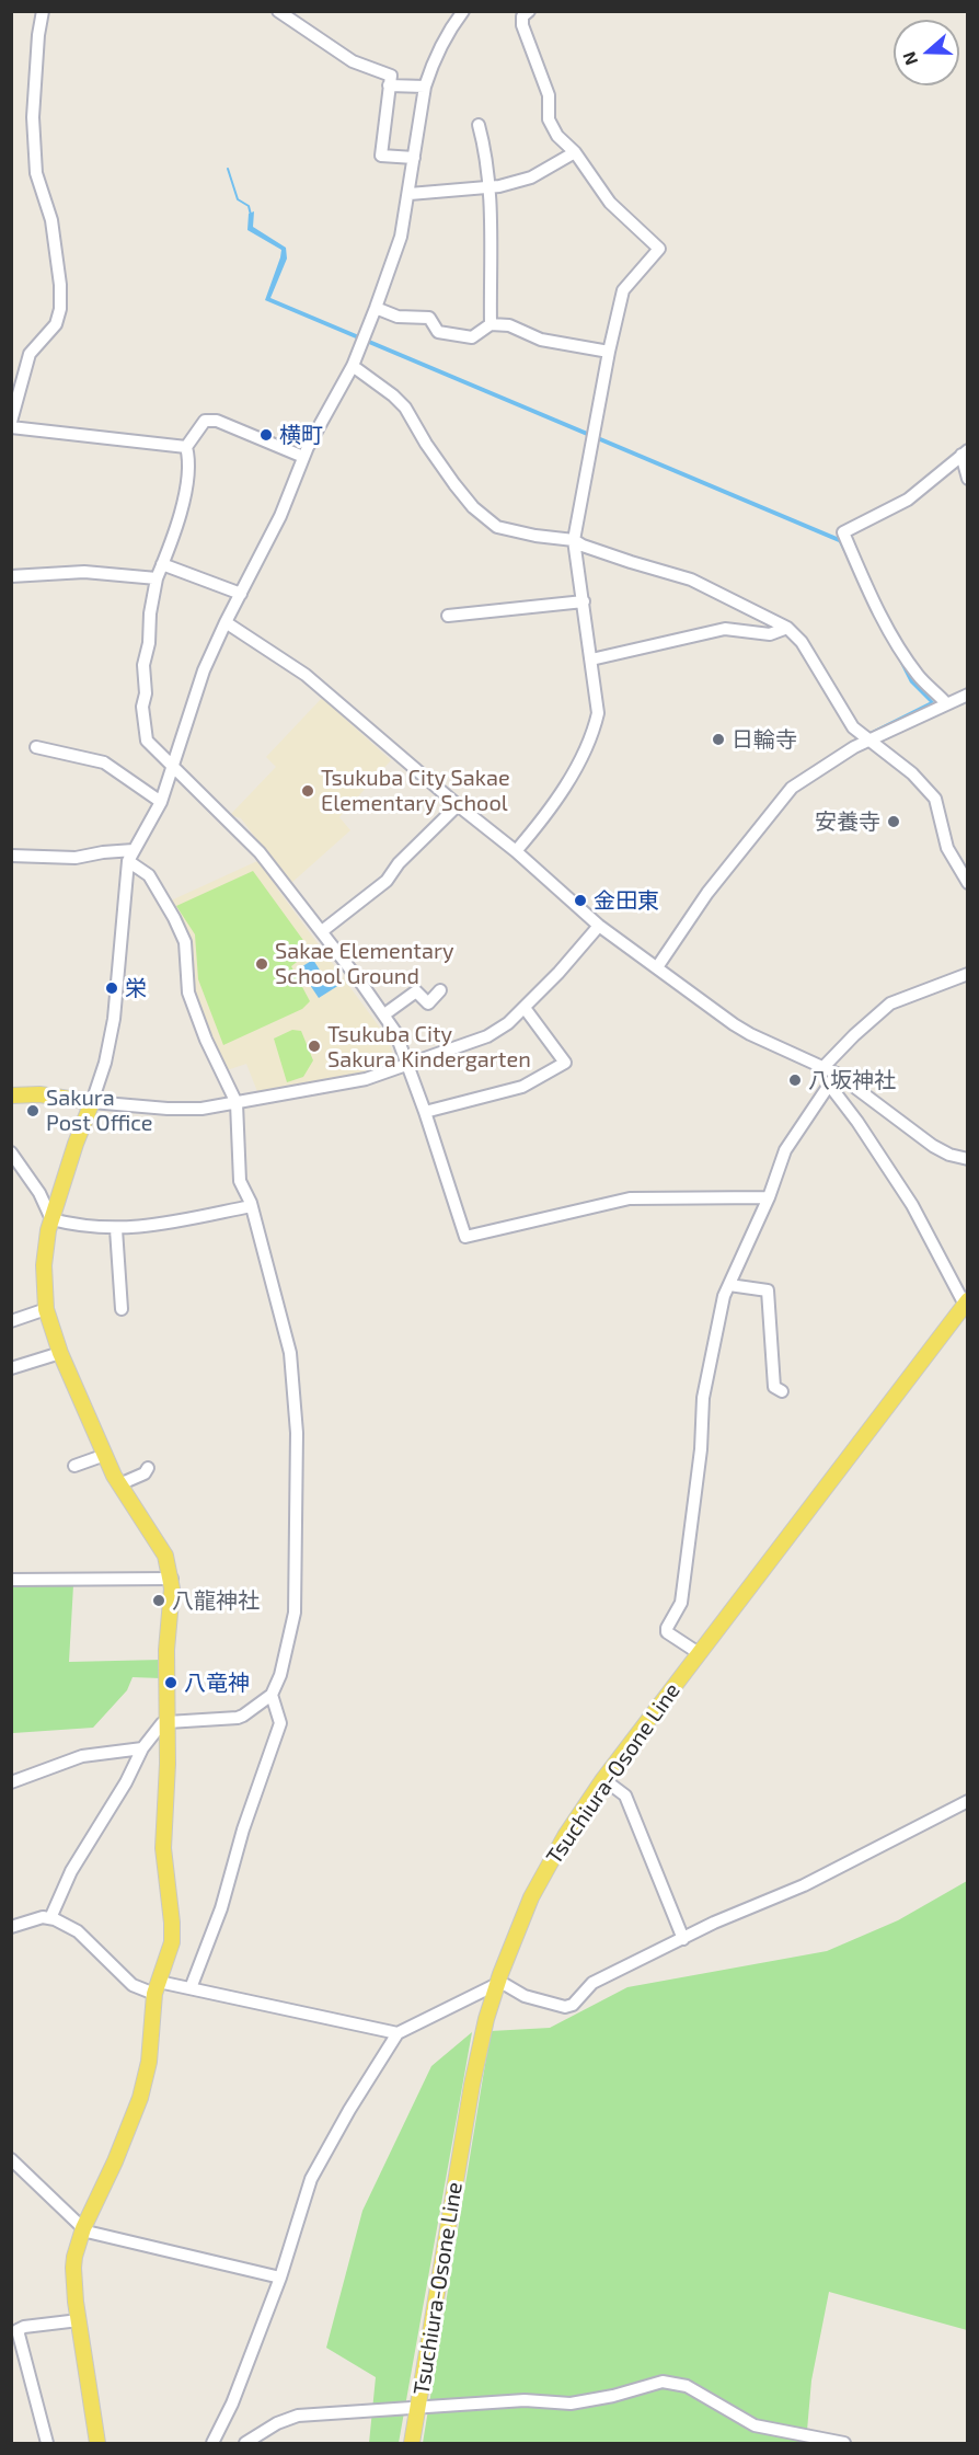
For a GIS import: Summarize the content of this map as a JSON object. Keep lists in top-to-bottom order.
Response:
{
  "streets": {
    "main road": ["Tsuchiura-Osone Line"]
  },
  "places": [
    "横町",
    "日輪寺",
    "Tsukuba City Sakae Elementary School",
    "安養寺",
    "金田東",
    "Sakae Elementary School Ground",
    "栄",
    "Tsukuba City Sakura Kindergarten",
    "八坂神社",
    "Sakura Post Office",
    "八龍神社",
    "八竜神"
  ],
  "north": "left"
}
